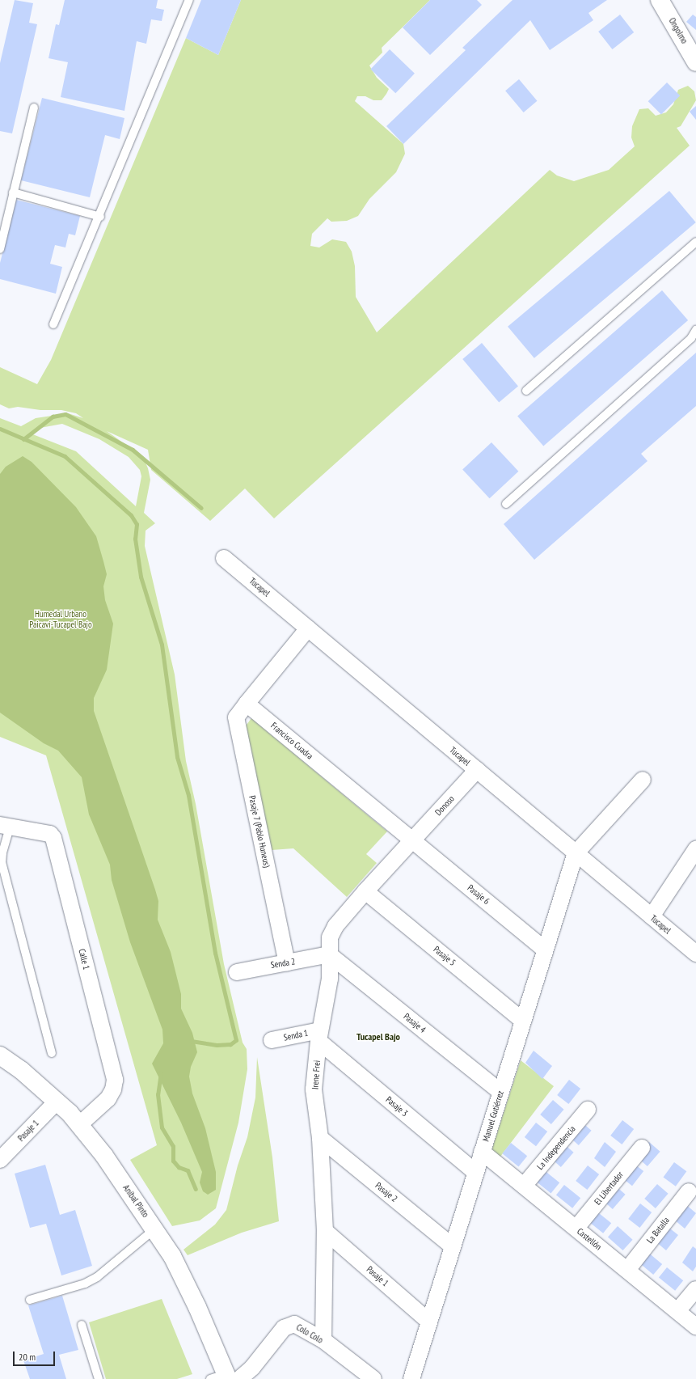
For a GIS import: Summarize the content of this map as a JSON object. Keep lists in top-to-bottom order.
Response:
{
  "streets": {
    "street": [
      "Ongolmo",
      "Tucapel",
      "Francisco Cuadra",
      "Donoso",
      "Pasaje 7 (Pablo Huneus)",
      "Pasaje 6",
      "Pasaje 5",
      "Calle 1",
      "Senda 2",
      "Pasaje 4",
      "Senda 1",
      "Irene Frei",
      "Pasaje 3",
      "Manuel Gutiérrez",
      "Pasaje 1",
      "La Independencia",
      "El Libertador",
      "Pasaje 2",
      "Aníbal Pinto",
      "La Batalla",
      "Castellón",
      "Colo Colo"
    ]
  },
  "crossings": [
    ["Tucapel", "Donoso"],
    ["Tucapel", "Manuel Gutiérrez"],
    ["Francisco Cuadra", "Donoso"],
    ["Francisco Cuadra", "Pasaje 7 (Pablo Huneus)"],
    ["Francisco Cuadra", "Pasaje 6"],
    ["Francisco Cuadra", "Irene Frei"],
    ["Donoso", "Pasaje 6"],
    ["Donoso", "Irene Frei"],
    ["Pasaje 7 (Pablo Huneus)", "Senda 2"],
    ["Pasaje 6", "Irene Frei"],
    ["Pasaje 6", "Manuel Gutiérrez"],
    ["Pasaje 5", "Irene Frei"],
    ["Pasaje 5", "Manuel Gutiérrez"],
    ["Calle 1", "Aníbal Pinto"],
    ["Senda 2", "Pasaje 4"],
    ["Senda 2", "Irene Frei"],
    ["Pasaje 4", "Irene Frei"],
    ["Pasaje 4", "Manuel Gutiérrez"],
    ["Senda 1", "Irene Frei"],
    ["Senda 1", "Pasaje 3"],
    ["Irene Frei", "Pasaje 3"],
    ["Irene Frei", "Pasaje 1"],
    ["Irene Frei", "Pasaje 2"],
    ["Irene Frei", "Colo Colo"],
    ["Pasaje 3", "Manuel Gutiérrez"],
    ["Manuel Gutiérrez", "Pasaje 1"],
    ["Manuel Gutiérrez", "Pasaje 2"],
    ["Manuel Gutiérrez", "Castellón"],
    ["Pasaje 1", "Aníbal Pinto"],
    ["La Independencia", "Castellón"],
    ["El Libertador", "Castellón"],
    ["Aníbal Pinto", "Colo Colo"],
    ["La Batalla", "Castellón"]
  ],
  "districts": ["Tucapel Bajo"],
  "parks": ["Humedal Urbano Paicaví-Tucapel Bajo"],
  "scale_bar": "20 m"
}
